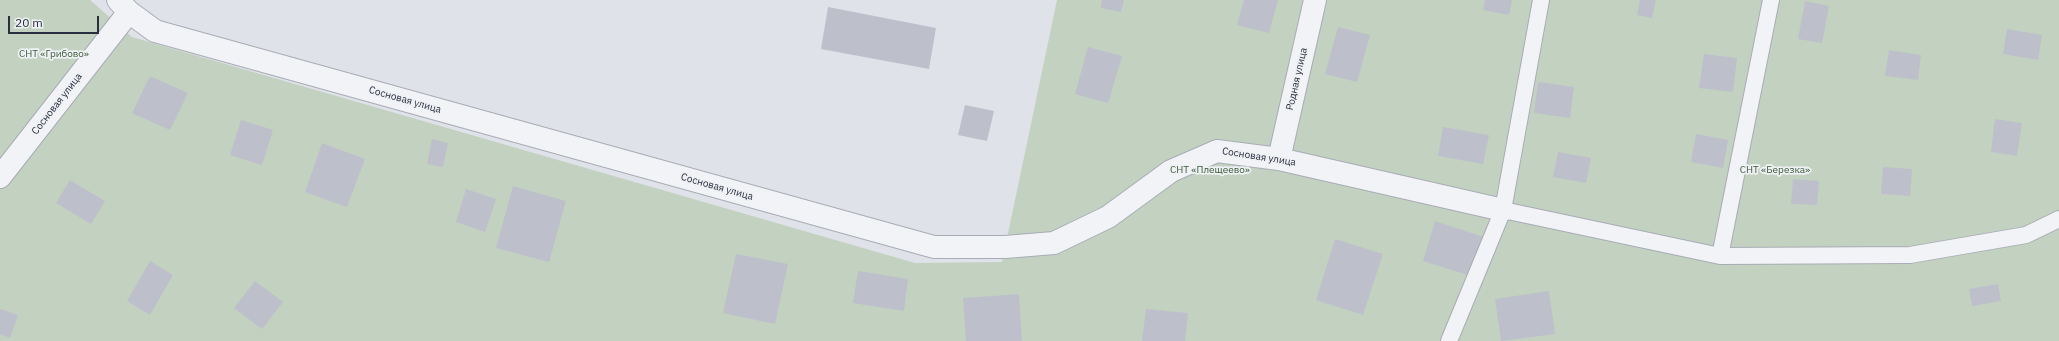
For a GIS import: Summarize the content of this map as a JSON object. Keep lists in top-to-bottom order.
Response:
{
  "streets": {
    "street": ["Родная улица", "Сосновая улица"]
  },
  "crossings": [
    ["Родная улица", "Сосновая улица"]
  ],
  "parks": ["СНТ «Грибово»", "СНТ «Плещеево»", "СНТ «Березка»"],
  "scale_bar": "20 m"
}
